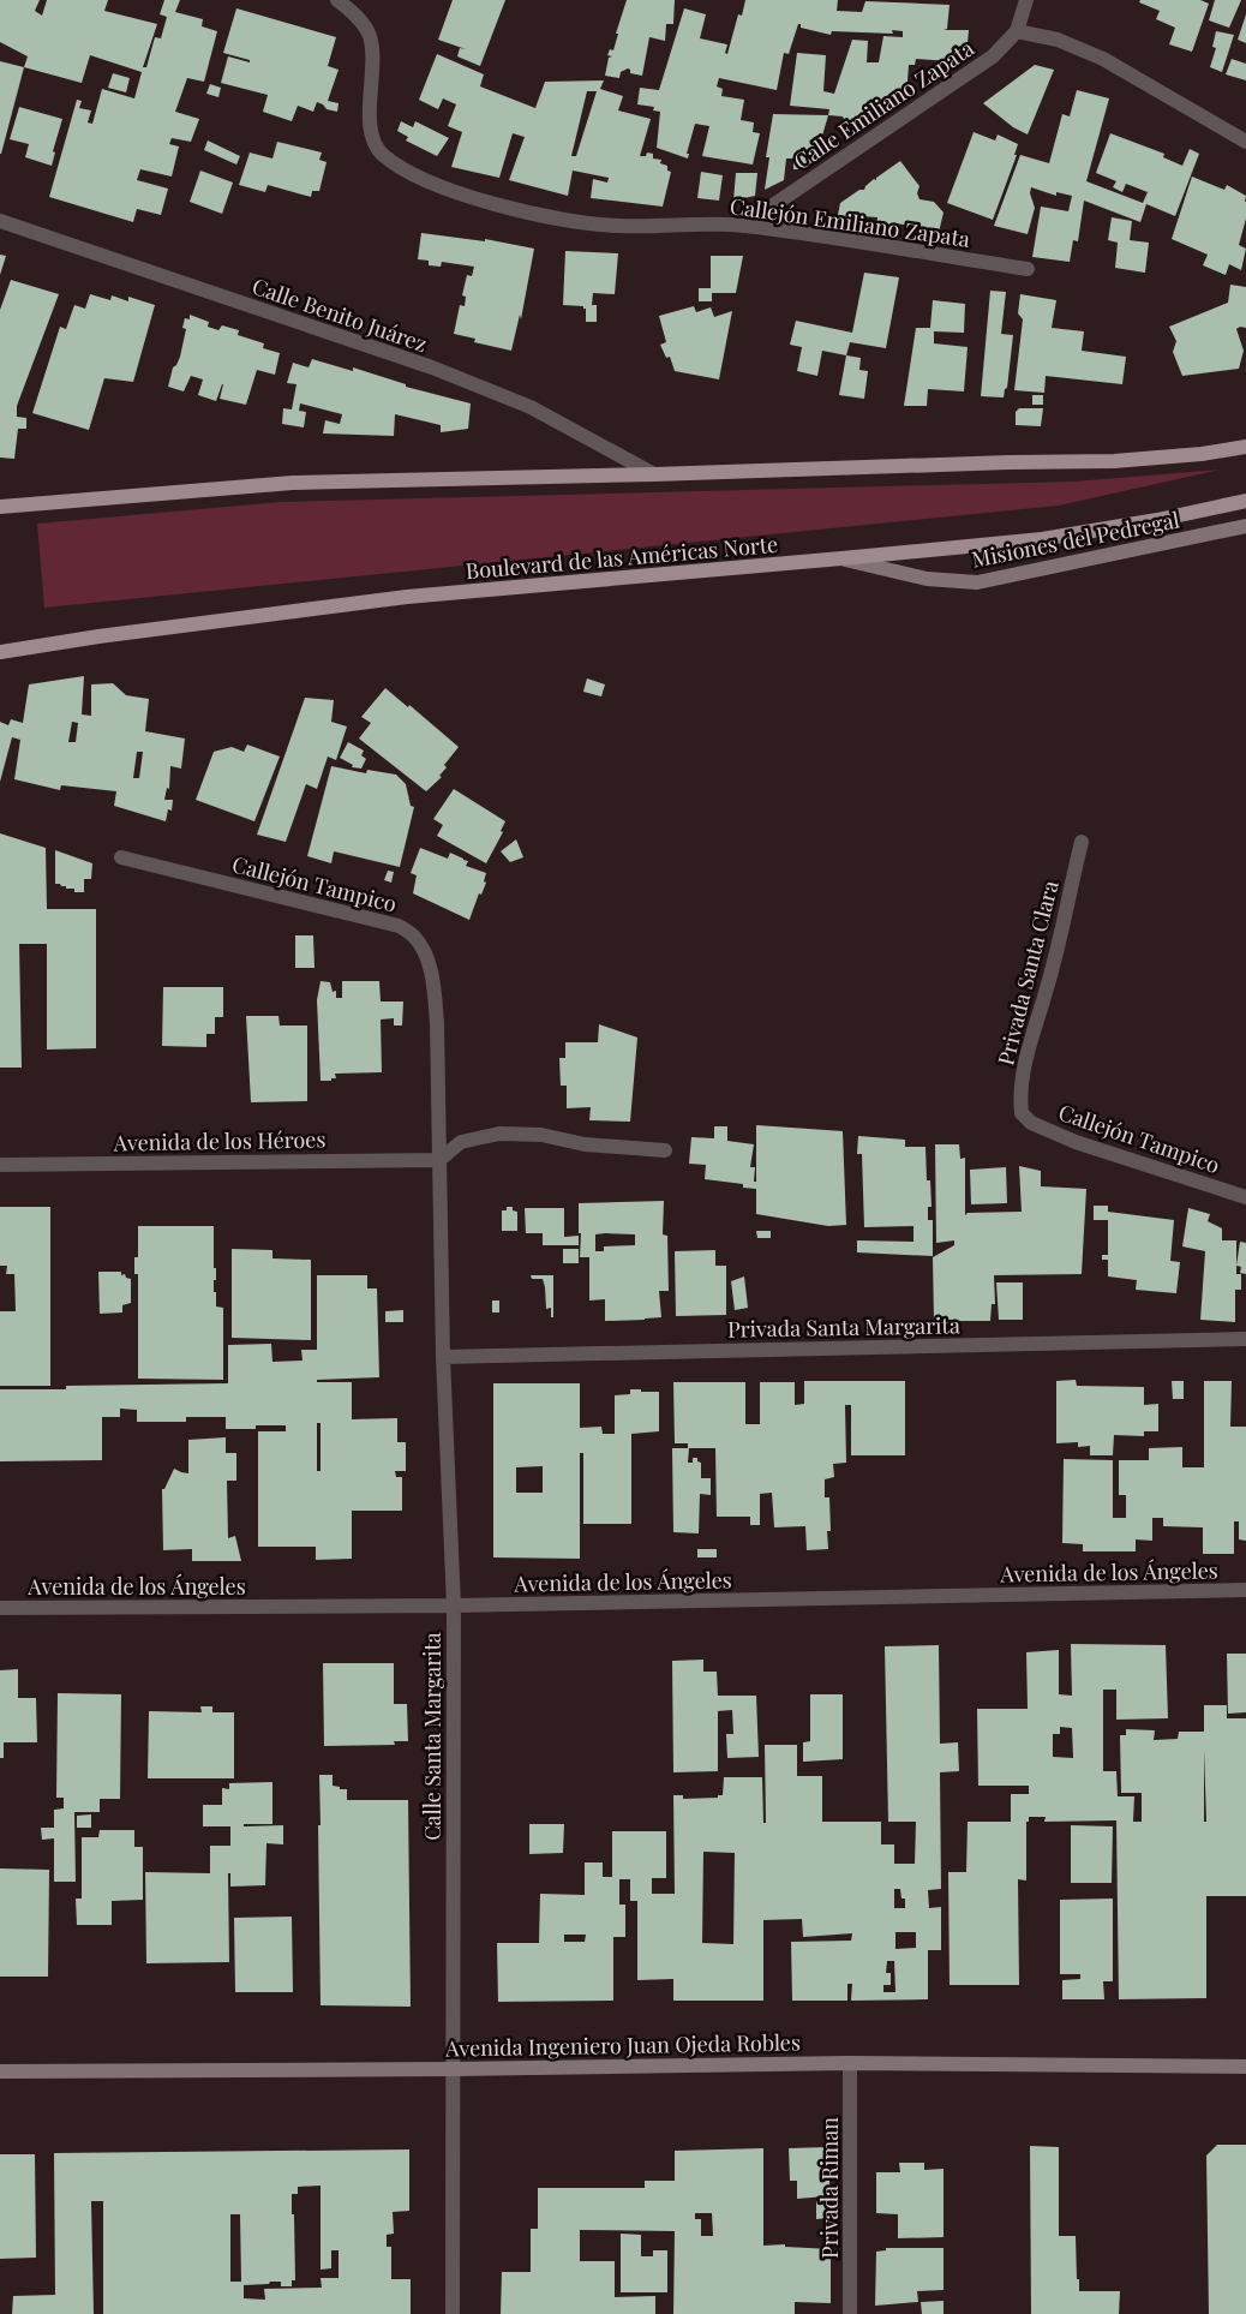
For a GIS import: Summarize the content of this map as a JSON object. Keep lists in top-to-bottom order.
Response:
{
  "streets": {
    "main road": ["Misiones del Pedregal", "Boulevard de las Américas Norte", "Avenida Ingeniero Juan Ojeda Robles"],
    "street": [
      "Calle Emiliano Zapata",
      "Callejón Emiliano Zapata",
      "Calle Benito Juárez",
      "Callejón Tampico",
      "Privada Santa Clara",
      "Avenida de los Héroes",
      "Privada Santa Margarita",
      "Avenida de los Ángeles",
      "Calle Santa Margarita",
      "Privada Riman"
    ]
  },
  "crossings": [
    ["Calle Emiliano Zapata", "Callejón Emiliano Zapata"],
    ["Misiones del Pedregal", "Boulevard de las Américas Norte"],
    ["Callejón Tampico", "Privada Santa Clara"],
    ["Callejón Tampico", "Avenida de los Héroes"],
    ["Callejón Tampico", "Calle Santa Margarita"],
    ["Avenida de los Héroes", "Calle Santa Margarita"],
    ["Privada Santa Margarita", "Calle Santa Margarita"],
    ["Avenida de los Ángeles", "Calle Santa Margarita"],
    ["Calle Santa Margarita", "Avenida Ingeniero Juan Ojeda Robles"],
    ["Avenida Ingeniero Juan Ojeda Robles", "Privada Riman"]
  ]
}
